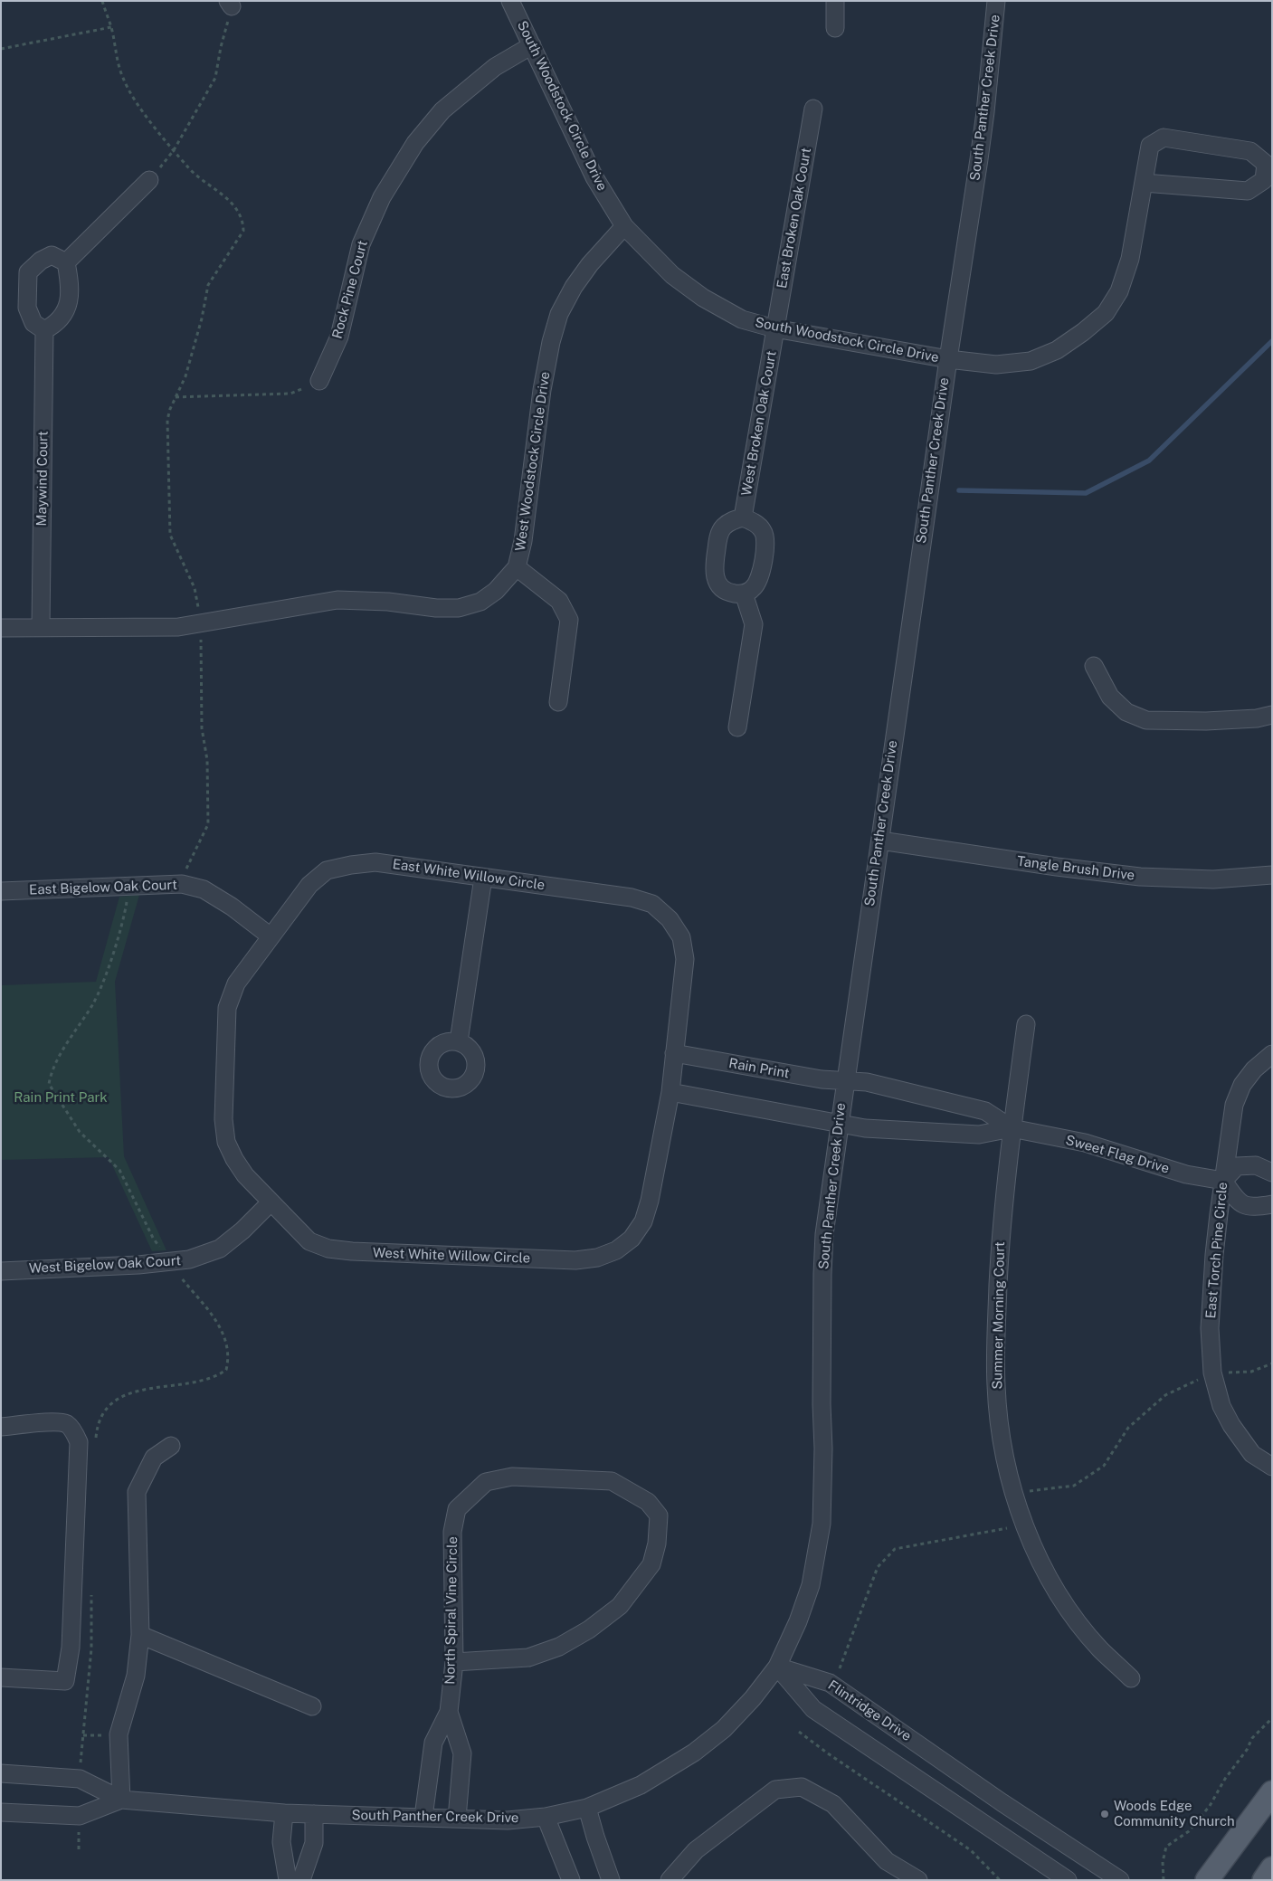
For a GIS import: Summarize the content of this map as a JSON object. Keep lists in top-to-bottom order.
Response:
{
  "streets": {
    "street": [
      "South Panther Creek Drive",
      "South Woodstock Circle Drive",
      "East Broken Oak Court",
      "Rock Pine Court",
      "West Broken Oak Court",
      "West Woodstock Circle Drive",
      "Maywind Court",
      "Tangle Brush Drive",
      "East White Willow Circle",
      "East Bigelow Oak Court",
      "Rain Print",
      "Sweet Flag Drive",
      "East Torch Pine Circle",
      "West White Willow Circle",
      "West Bigelow Oak Court",
      "Summer Morning Court",
      "North Spiral Vine Circle",
      "Flintridge Drive"
    ]
  },
  "crossings": [
    ["South Panther Creek Drive", "South Woodstock Circle Drive"],
    ["South Panther Creek Drive", "Tangle Brush Drive"],
    ["South Panther Creek Drive", "Rain Print"],
    ["South Panther Creek Drive", "Sweet Flag Drive"],
    ["South Panther Creek Drive", "North Spiral Vine Circle"],
    ["South Panther Creek Drive", "Flintridge Drive"],
    ["South Woodstock Circle Drive", "East Broken Oak Court"],
    ["South Woodstock Circle Drive", "Rock Pine Court"],
    ["South Woodstock Circle Drive", "West Broken Oak Court"],
    ["South Woodstock Circle Drive", "West Woodstock Circle Drive"],
    ["East Broken Oak Court", "West Broken Oak Court"],
    ["West Woodstock Circle Drive", "Maywind Court"],
    ["East White Willow Circle", "East Bigelow Oak Court"],
    ["East White Willow Circle", "Rain Print"],
    ["East White Willow Circle", "West White Willow Circle"],
    ["Rain Print", "Sweet Flag Drive"],
    ["Sweet Flag Drive", "East Torch Pine Circle"],
    ["Sweet Flag Drive", "Summer Morning Court"],
    ["West White Willow Circle", "West Bigelow Oak Court"]
  ],
  "parks": ["Rain Print Park"],
  "places": ["Woods Edge Community Church"]
}
